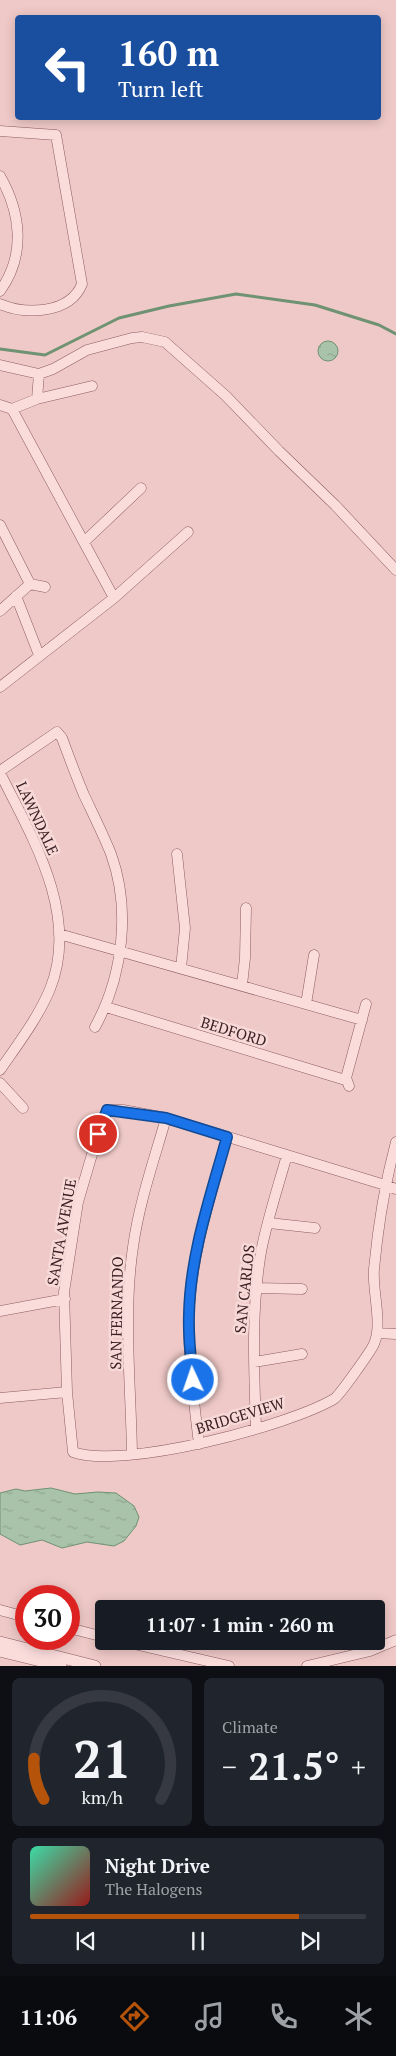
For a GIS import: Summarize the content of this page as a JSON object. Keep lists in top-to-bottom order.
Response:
{
  "streets": {
    "street": [
      "LAWNDALE",
      "BEDFORD",
      "SANTA AVENUE",
      "SAN CARLOS",
      "SAN FERNANDO",
      "BRIDGEVIEW"
    ]
  },
  "crossings": [
    ["SANTA AVENUE", "SAN FERNANDO"],
    ["SANTA AVENUE", "BRIDGEVIEW"],
    ["SAN CARLOS", "BRIDGEVIEW"],
    ["SAN FERNANDO", "BRIDGEVIEW"]
  ],
  "page": {
    "turn": ["160 m", "Turn left"],
    "limit": "30",
    "trip": "11:07 · 1 min · 260 m",
    "tile": "Climate",
    "heat": ["−", "21.5°", "+"],
    "song": ["Night Drive", "The Halogens"],
    "tabs": "11:06",
    "gauge": ["21", "km/h"]
  }
}
